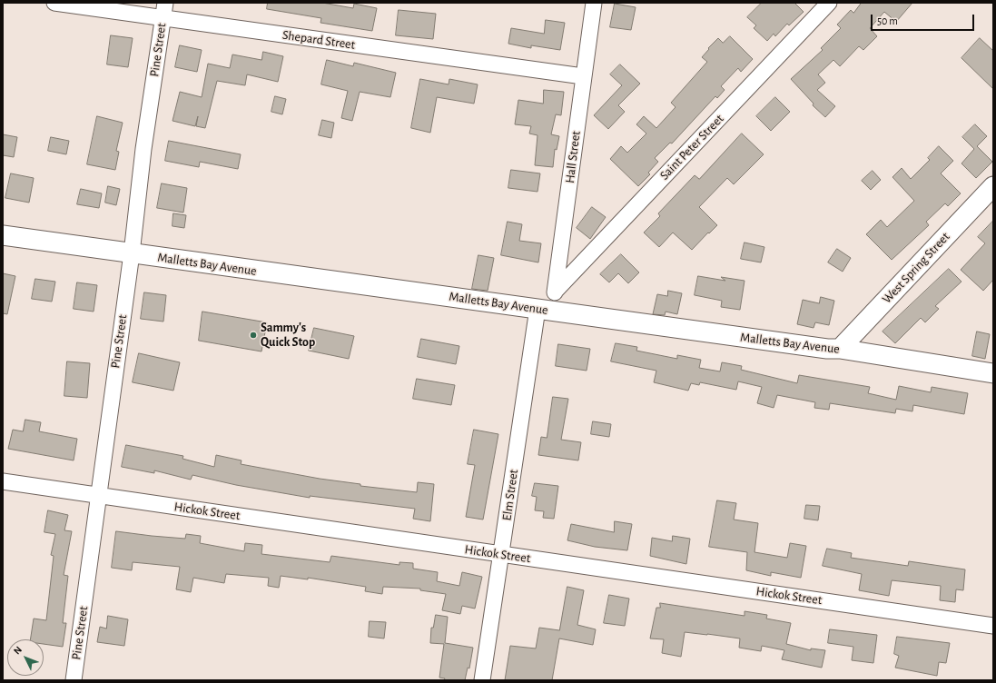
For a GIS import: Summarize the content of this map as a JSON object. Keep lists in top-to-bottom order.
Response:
{
  "streets": {
    "street": [
      "Shepard Street",
      "Pine Street",
      "Saint Peter Street",
      "Hall Street",
      "Malletts Bay Avenue",
      "West Spring Street",
      "Elm Street",
      "Hickok Street"
    ]
  },
  "crossings": [
    ["Shepard Street", "Pine Street"],
    ["Shepard Street", "Hall Street"],
    ["Pine Street", "Malletts Bay Avenue"],
    ["Pine Street", "Hickok Street"],
    ["Saint Peter Street", "Hall Street"],
    ["Hall Street", "Malletts Bay Avenue"],
    ["Hall Street", "Elm Street"],
    ["Malletts Bay Avenue", "West Spring Street"],
    ["Malletts Bay Avenue", "Elm Street"],
    ["Elm Street", "Hickok Street"]
  ],
  "places": ["Sammy's Quick Stop"],
  "scale_bar": "50 m",
  "north": "top left"
}
